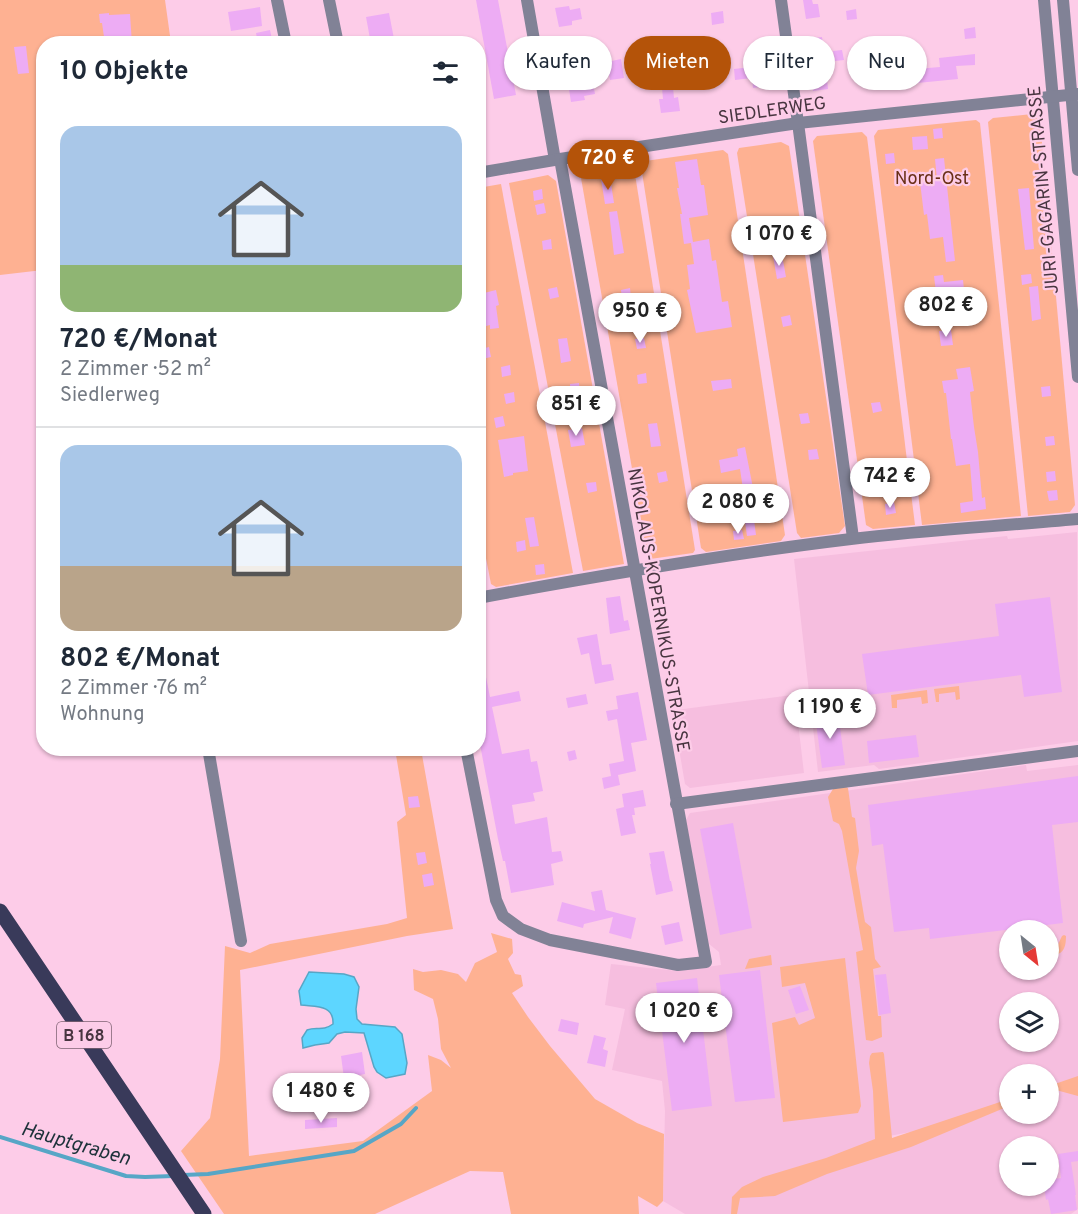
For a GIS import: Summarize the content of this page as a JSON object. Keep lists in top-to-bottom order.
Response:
{
  "streets": {
    "main road": ["B 168"],
    "street": ["SIEDLERWEG", "JURI-GAGARIN-STRASSE", "NIKOLAUS-KOPERNIKUS-STRASSE"]
  },
  "crossings": [
    ["SIEDLERWEG", "JURI-GAGARIN-STRASSE"],
    ["SIEDLERWEG", "NIKOLAUS-KOPERNIKUS-STRASSE"]
  ],
  "water": ["Hauptgraben"],
  "parks": ["Nord-Ost"],
  "north": "bottom right",
  "page": {
    "chip": [
      "Kaufen",
      "Mieten",
      "Filter",
      "Neu"
    ],
    "heading": "10 Objekte",
    "list": [
      {
        "name": "720 €/Monat",
        "note": "2 Zimmer · 52 m² · Siedlerweg"
      },
      {
        "name": "802 €/Monat",
        "note": "2 Zimmer · 76 m² · Wohnung"
      }
    ],
    "price": [
      "720 €",
      "1 070 €",
      "802 €",
      "950 €",
      "851 €",
      "742 €",
      "2 080 €",
      "1 190 €",
      "1 020 €",
      "1 480 €"
    ],
    "map_buttons": ["+", "−"]
  }
}
